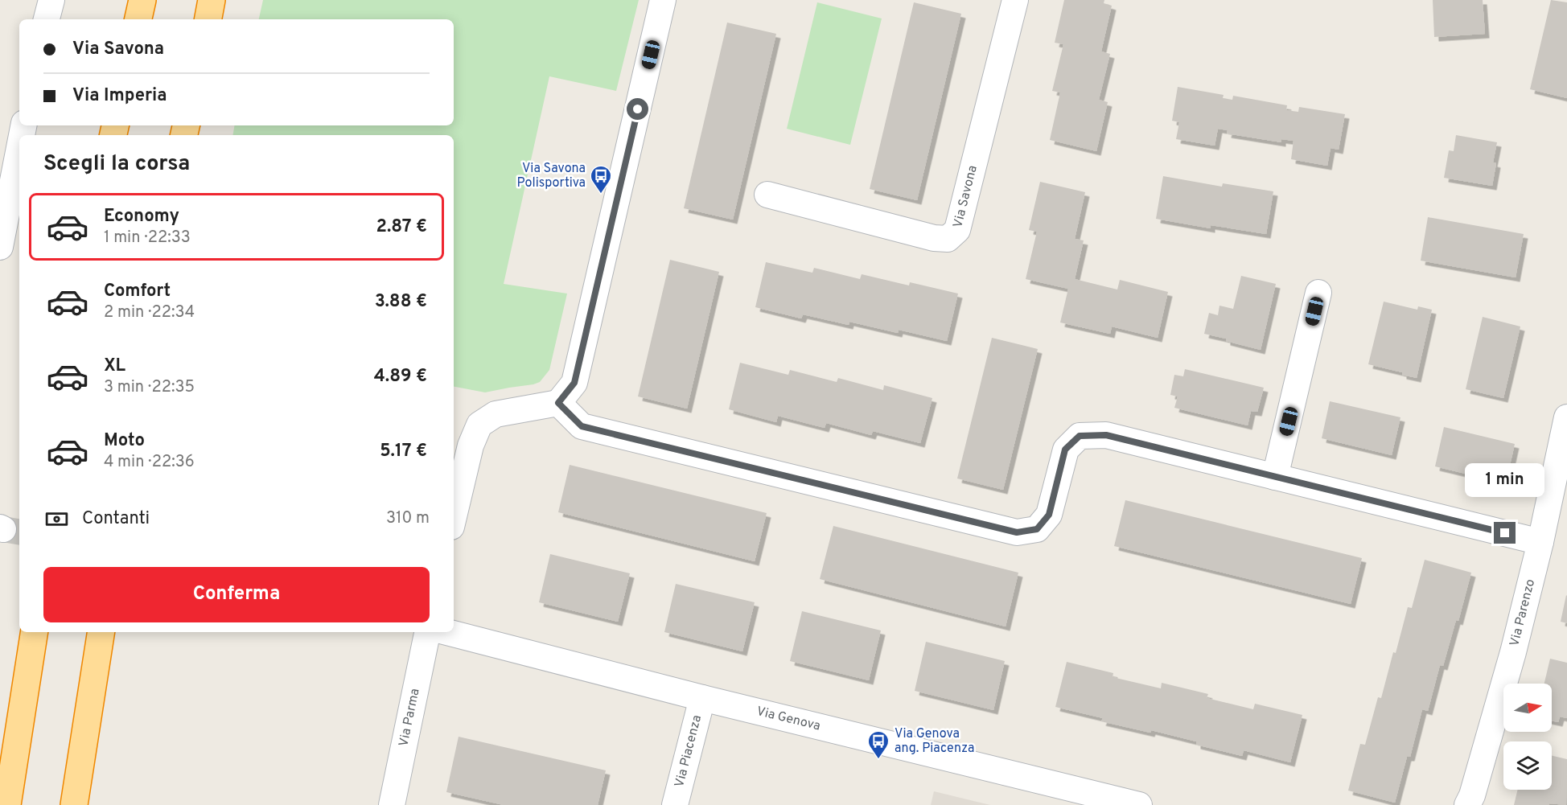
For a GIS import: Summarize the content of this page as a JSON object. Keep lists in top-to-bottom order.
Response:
{
  "streets": {
    "street": [
      "Via Savona",
      "Via Parenzo",
      "Via Parma",
      "Via Genova",
      "Via Piacenza"
    ]
  },
  "crossings": [
    ["Via Genova", "Via Piacenza"]
  ],
  "places": {
    "bus stop": ["Via Savona Polisportiva", "Via Genova ang. Piacenza"]
  },
  "north": "right",
  "page": {
    "banner": ["Via Savona", "Via Imperia"],
    "heading": "Scegli la corsa",
    "list": [
      {
        "name": "Economy",
        "note": "1 min · 22:33",
        "value": "2.87 €"
      },
      {
        "name": "Comfort",
        "note": "2 min · 22:34",
        "value": "3.88 €"
      },
      {
        "name": "XL",
        "note": "3 min · 22:35",
        "value": "4.89 €"
      },
      {
        "name": "Moto",
        "note": "4 min · 22:36",
        "value": "5.17 €"
      }
    ],
    "bubble": "1 min",
    "pay": ["Contanti", "310 m"],
    "buttons": "Conferma"
  }
}
